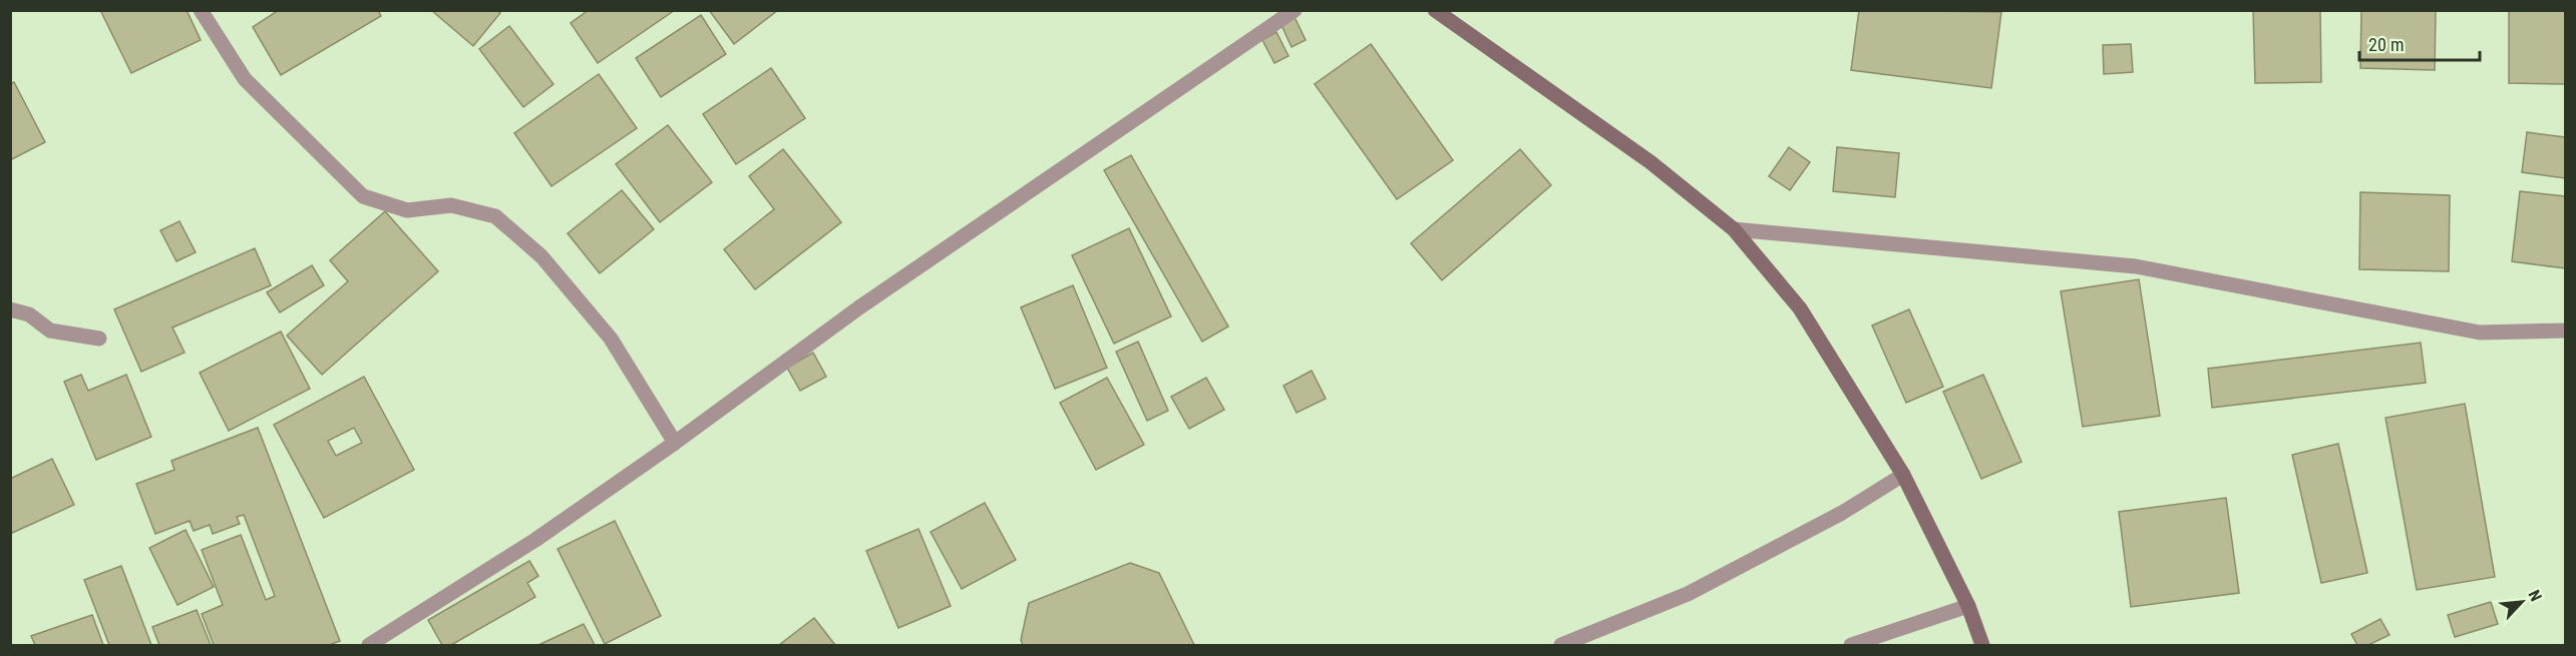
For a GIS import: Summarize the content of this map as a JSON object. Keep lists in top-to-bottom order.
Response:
{
  "scale_bar": "20 m",
  "north": "top right"
}
